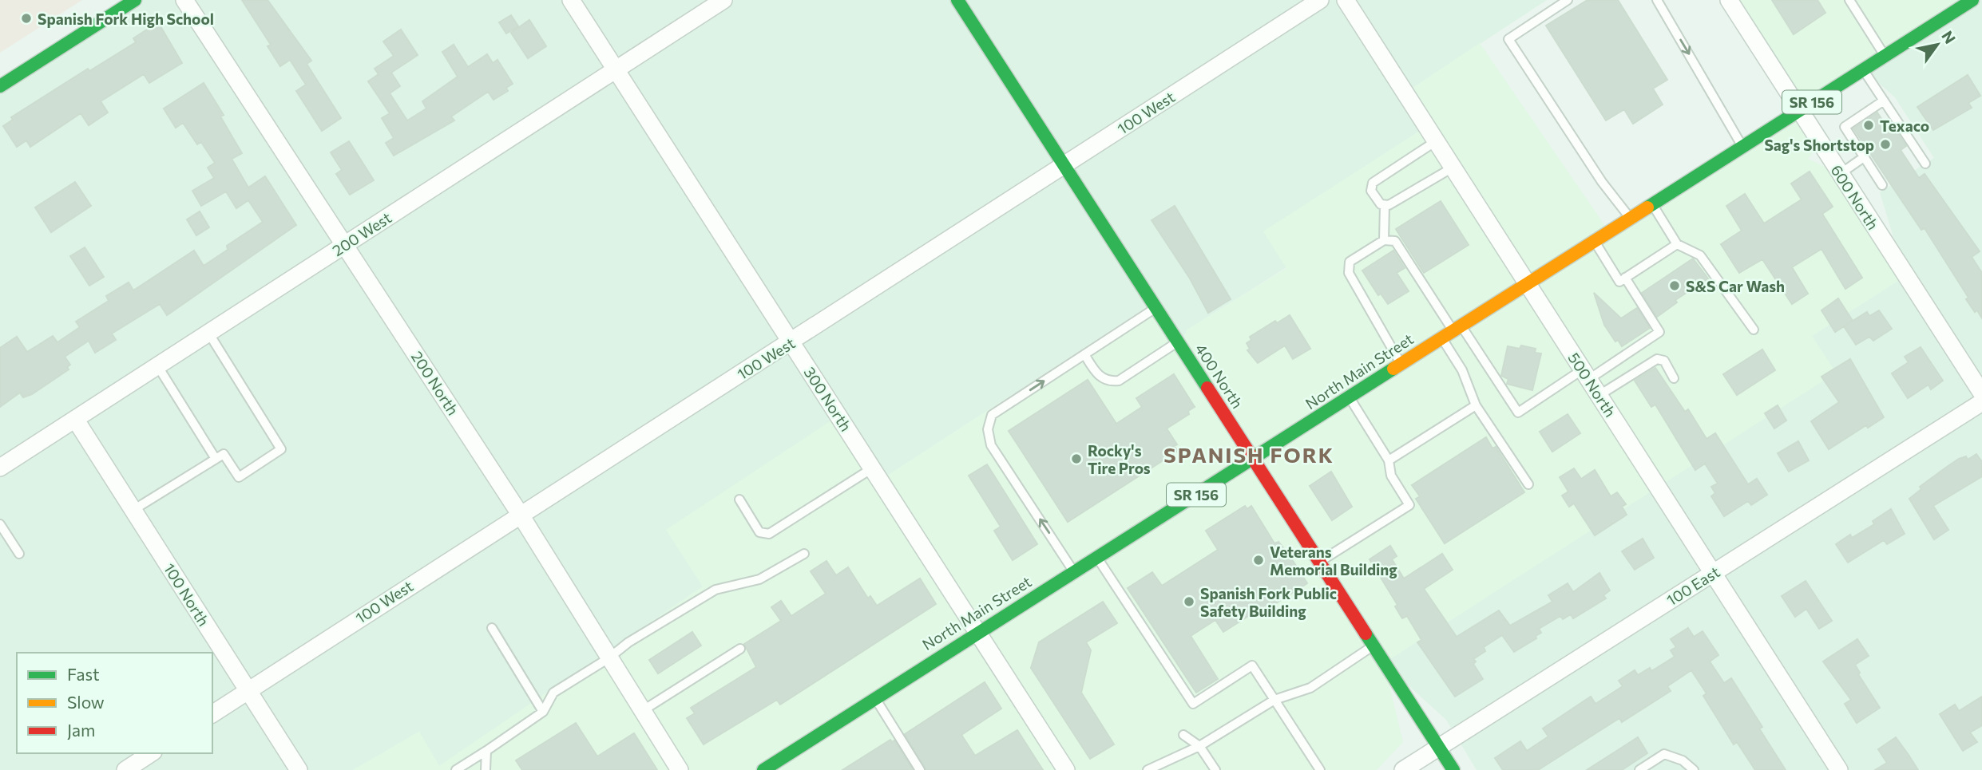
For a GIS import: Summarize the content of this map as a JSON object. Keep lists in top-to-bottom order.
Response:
{
  "streets": {
    "main road": ["SR 156", "North Main Street", "400 North"],
    "street": [
      "100 West",
      "600 North",
      "200 West",
      "200 North",
      "500 North",
      "300 North",
      "100 East",
      "100 North"
    ]
  },
  "crossings": [
    ["100 West", "400 North"],
    ["100 West", "200 North"],
    ["100 West", "300 North"],
    ["100 West", "100 North"],
    ["600 North", "North Main Street"],
    ["200 West", "200 North"],
    ["200 West", "300 North"],
    ["200 West", "100 North"],
    ["North Main Street", "400 North"],
    ["North Main Street", "500 North"],
    ["North Main Street", "300 North"],
    ["400 North", "100 East"],
    ["500 North", "100 East"]
  ],
  "districts": ["SPANISH FORK"],
  "places": [
    "Spanish Fork High School",
    "Texaco",
    "Sag's Shortstop",
    "S&S Car Wash",
    "Rocky's Tire Pros",
    "Veterans Memorial Building",
    "Spanish Fork Public Safety Building"
  ],
  "legend": ["Fast", "Slow", "Jam"],
  "north": "top right"
}
